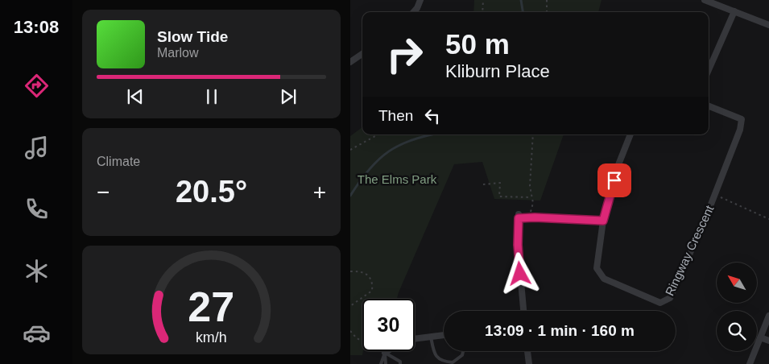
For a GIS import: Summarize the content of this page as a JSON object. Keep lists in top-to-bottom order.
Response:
{
  "streets": {
    "street": ["Ringway Crescent"]
  },
  "parks": ["The Elms Park"],
  "north": "top left",
  "page": {
    "tabs": "13:08",
    "turn": ["50 m", "Kliburn Place"],
    "song": ["Slow Tide", "Marlow"],
    "then": "Then",
    "tile": "Climate",
    "heat": ["−", "20.5°", "+"],
    "limit": "30",
    "trip": "13:09 · 1 min · 160 m",
    "gauge": ["27", "km/h"]
  }
}
